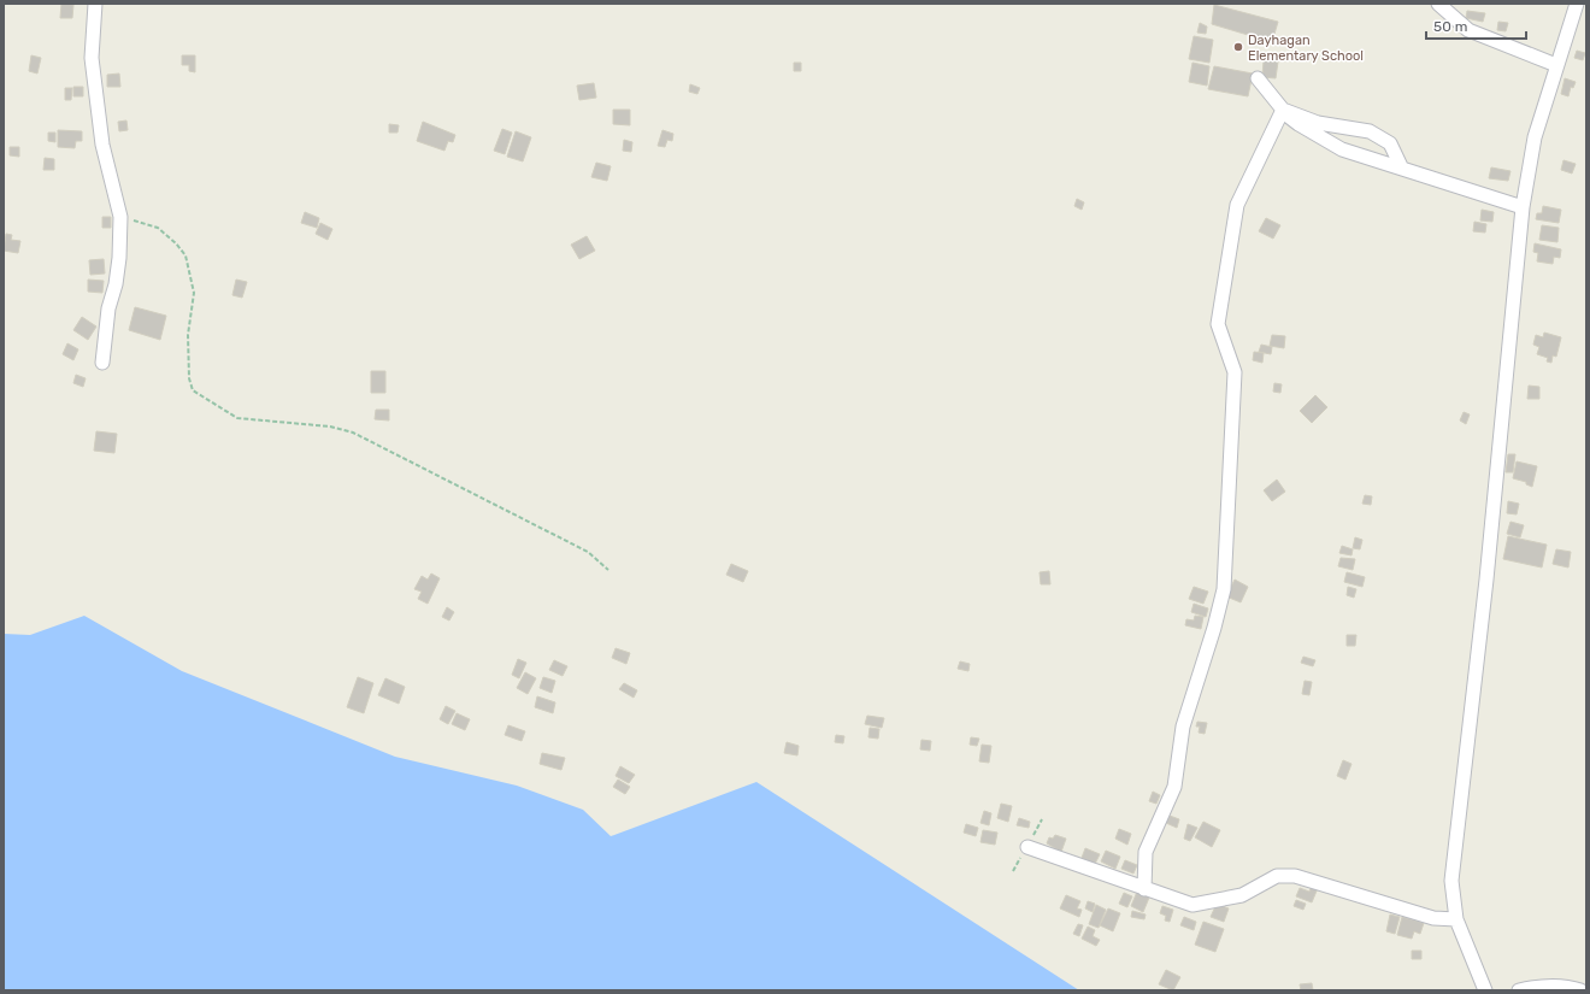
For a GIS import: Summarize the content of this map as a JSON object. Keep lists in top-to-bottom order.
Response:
{
  "places": ["Dayhagan Elementary School"],
  "scale_bar": "50 m"
}
